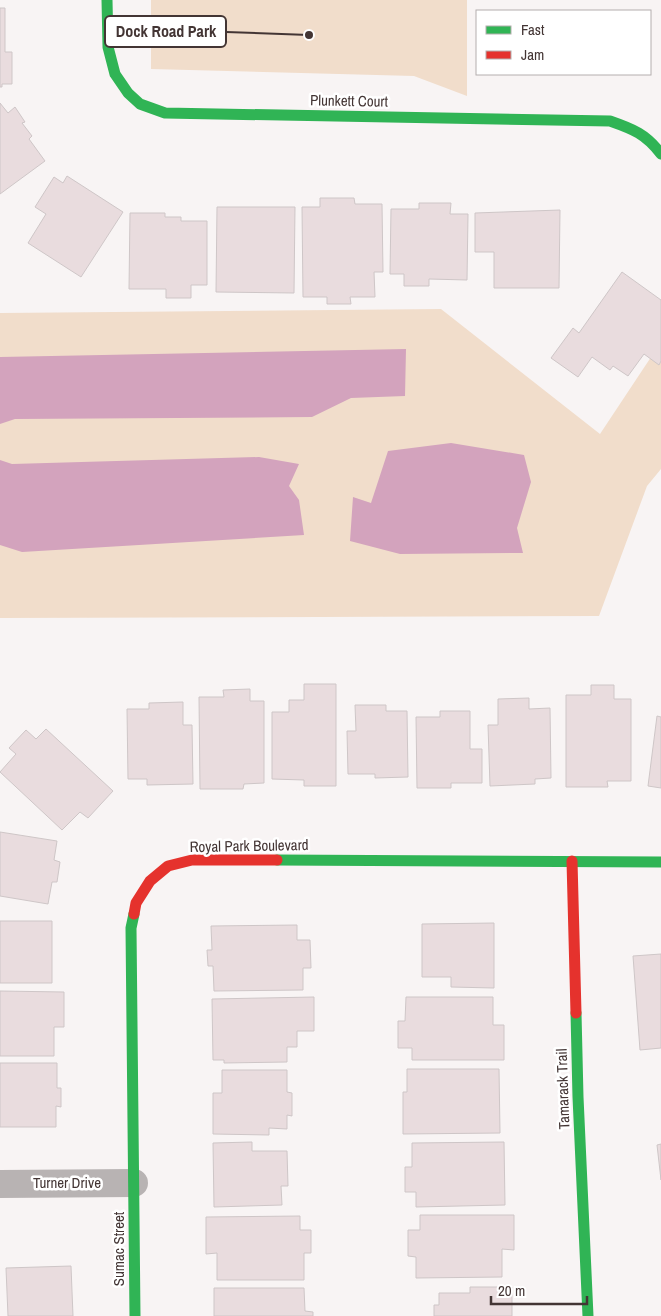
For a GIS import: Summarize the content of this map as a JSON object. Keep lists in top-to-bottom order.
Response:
{
  "streets": {
    "street": [
      "Plunkett Court",
      "Royal Park Boulevard",
      "Tamarack Trail",
      "Turner Drive",
      "Sumac Street"
    ]
  },
  "crossings": [
    ["Royal Park Boulevard", "Tamarack Trail"],
    ["Royal Park Boulevard", "Turner Drive"],
    ["Royal Park Boulevard", "Sumac Street"],
    ["Turner Drive", "Sumac Street"]
  ],
  "places": ["Dock Road Park"],
  "legend": ["Fast", "Jam"],
  "scale_bar": "20 m"
}
